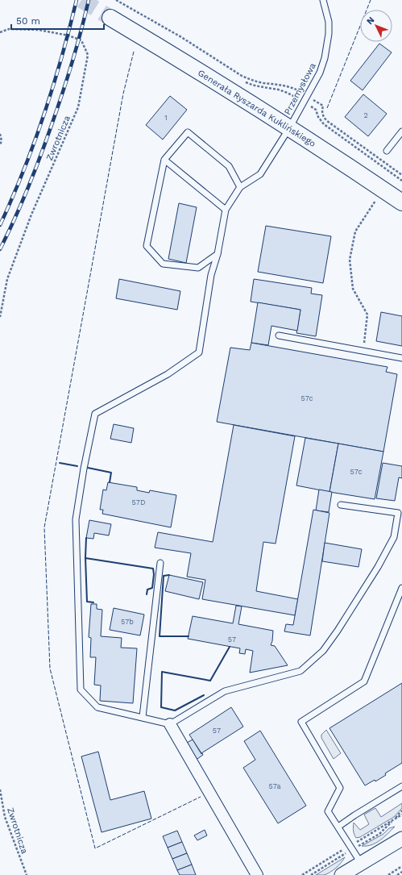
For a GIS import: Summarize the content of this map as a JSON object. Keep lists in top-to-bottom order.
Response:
{
  "streets": {
    "main road": ["Generała Ryszarda Kuklińskiego"],
    "lane": ["Przemysłowa"],
    "path": ["Zwrotnicza"]
  },
  "crossings": [
    ["Przemysłowa", "Generała Ryszarda Kuklińskiego"]
  ],
  "house_numbers": [
    "2",
    "1",
    "57c",
    "57c",
    "57D",
    "57b",
    "57",
    "57",
    "57a"
  ],
  "scale_bar": "50 m",
  "north": "top left"
}
